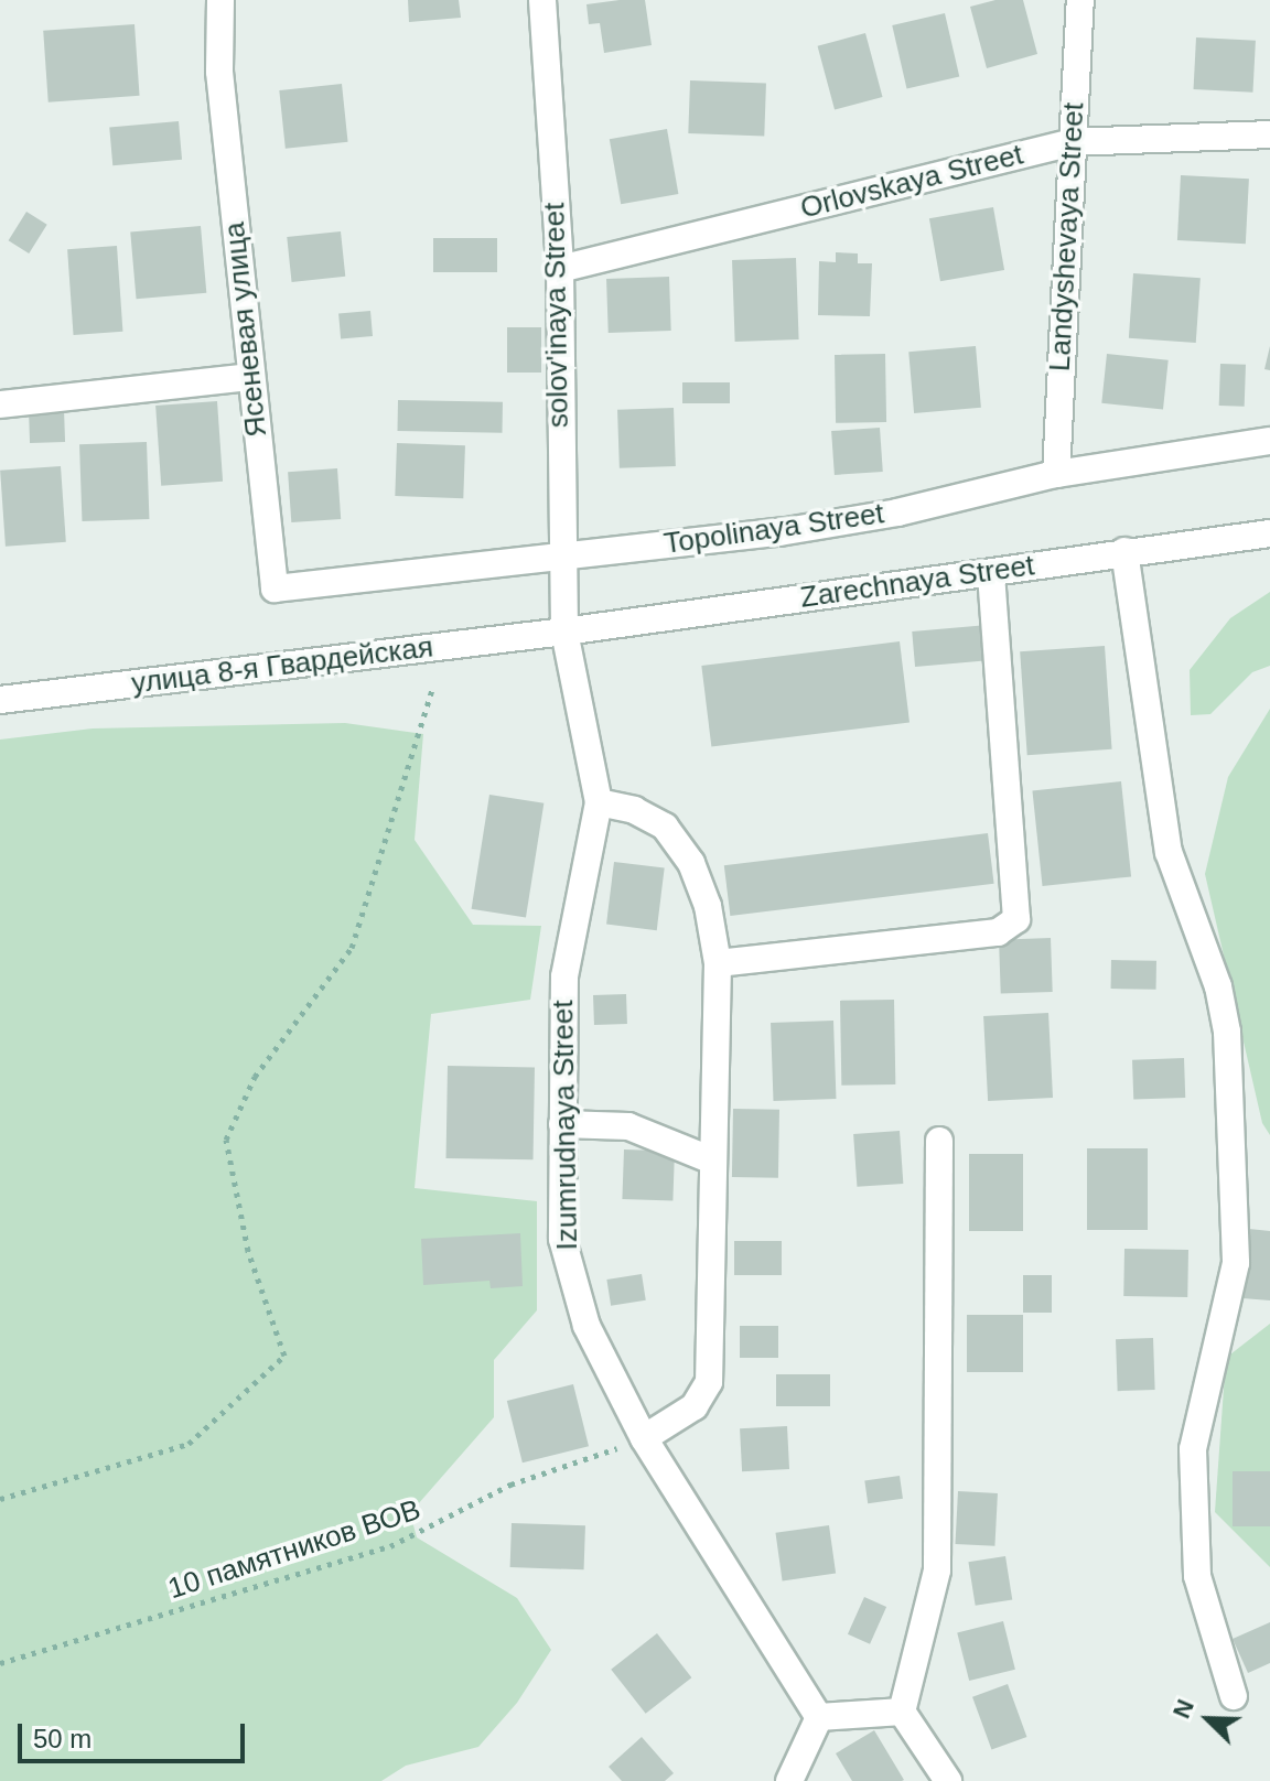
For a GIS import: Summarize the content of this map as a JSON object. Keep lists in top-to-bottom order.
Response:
{
  "streets": {
    "street": [
      "Orlovskaya Street",
      "Landyshevaya Street",
      "solov'inaya Street",
      "Ясеневая улица",
      "Topolinaya Street",
      "Zarechnaya Street",
      "улица 8-я Гвардейская",
      "Izumrudnaya Street"
    ],
    "path": ["10 памятников ВОВ"]
  },
  "crossings": [
    ["Orlovskaya Street", "Landyshevaya Street"],
    ["Orlovskaya Street", "solov'inaya Street"],
    ["Landyshevaya Street", "Topolinaya Street"],
    ["solov'inaya Street", "Topolinaya Street"],
    ["solov'inaya Street", "Zarechnaya Street"],
    ["solov'inaya Street", "улица 8-я Гвардейская"],
    ["solov'inaya Street", "Izumrudnaya Street"],
    ["Ясеневая улица", "Topolinaya Street"],
    ["Zarechnaya Street", "улица 8-я Гвардейская"],
    ["Zarechnaya Street", "Izumrudnaya Street"],
    ["улица 8-я Гвардейская", "Izumrudnaya Street"],
    ["Izumrudnaya Street", "10 памятников ВОВ"]
  ],
  "scale_bar": "50 m",
  "north": "top left"
}
